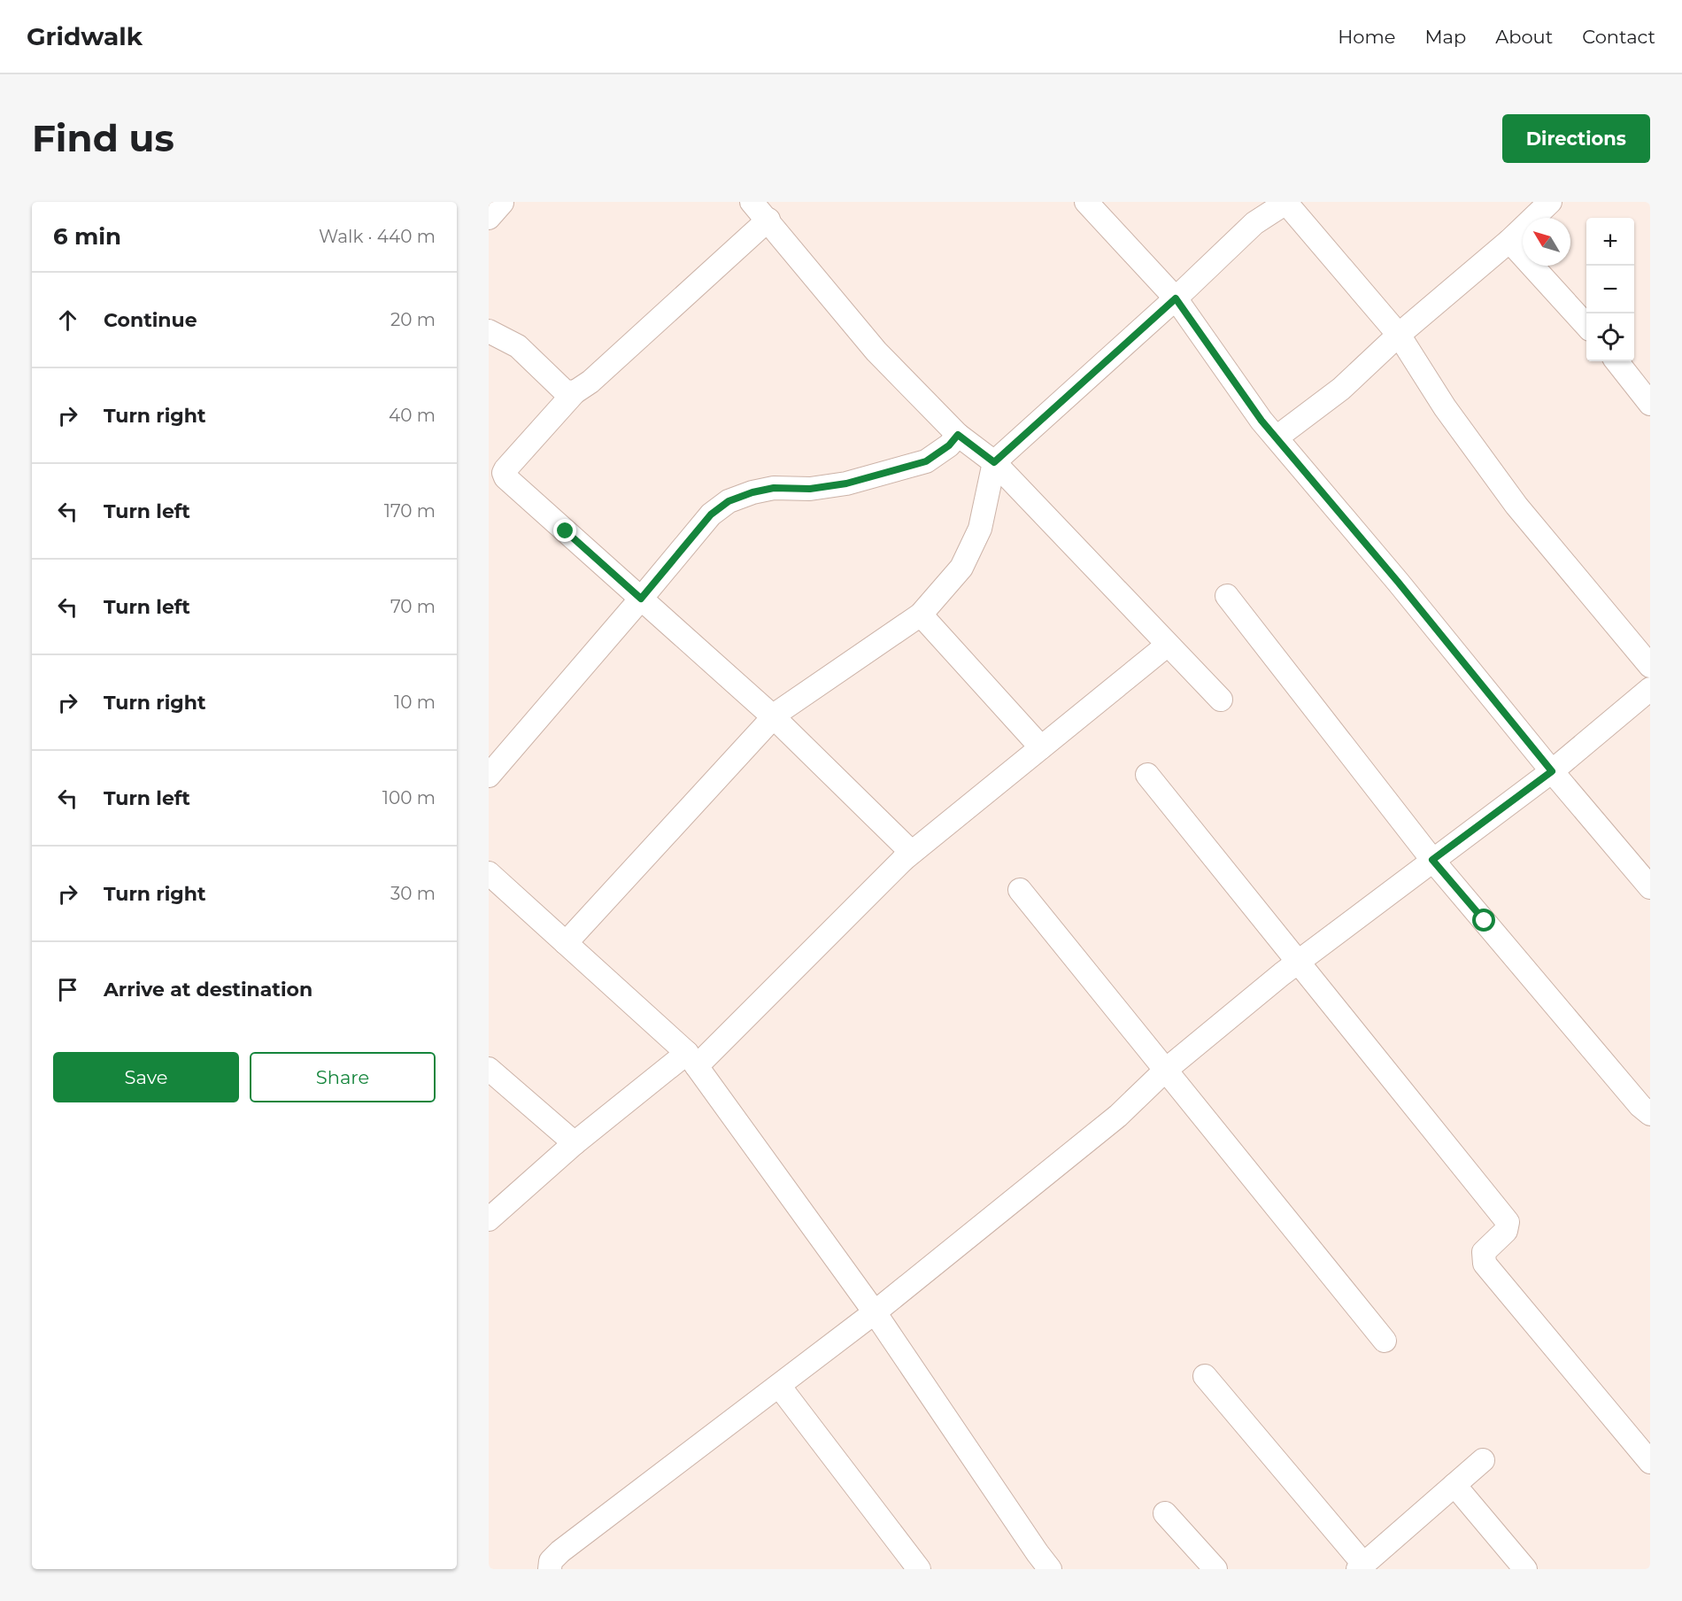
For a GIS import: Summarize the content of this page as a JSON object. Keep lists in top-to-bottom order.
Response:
{
  "north": "top left",
  "page": {
    "header": "Gridwalk",
    "nav": [
      "Home",
      "Map",
      "About",
      "Contact"
    ],
    "buttons": [
      "Directions",
      ["Save", "Share"]
    ],
    "title": "Find us",
    "heading": ["6 min", "Walk · 440 m"],
    "map_buttons": ["+", "−"],
    "list": [
      ["Continue", "20 m"],
      ["Turn right", "40 m"],
      ["Turn left", "170 m"],
      ["Turn left", "70 m"],
      ["Turn right", "10 m"],
      ["Turn left", "100 m"],
      ["Turn right", "30 m"],
      "Arrive at destination"
    ]
  }
}
